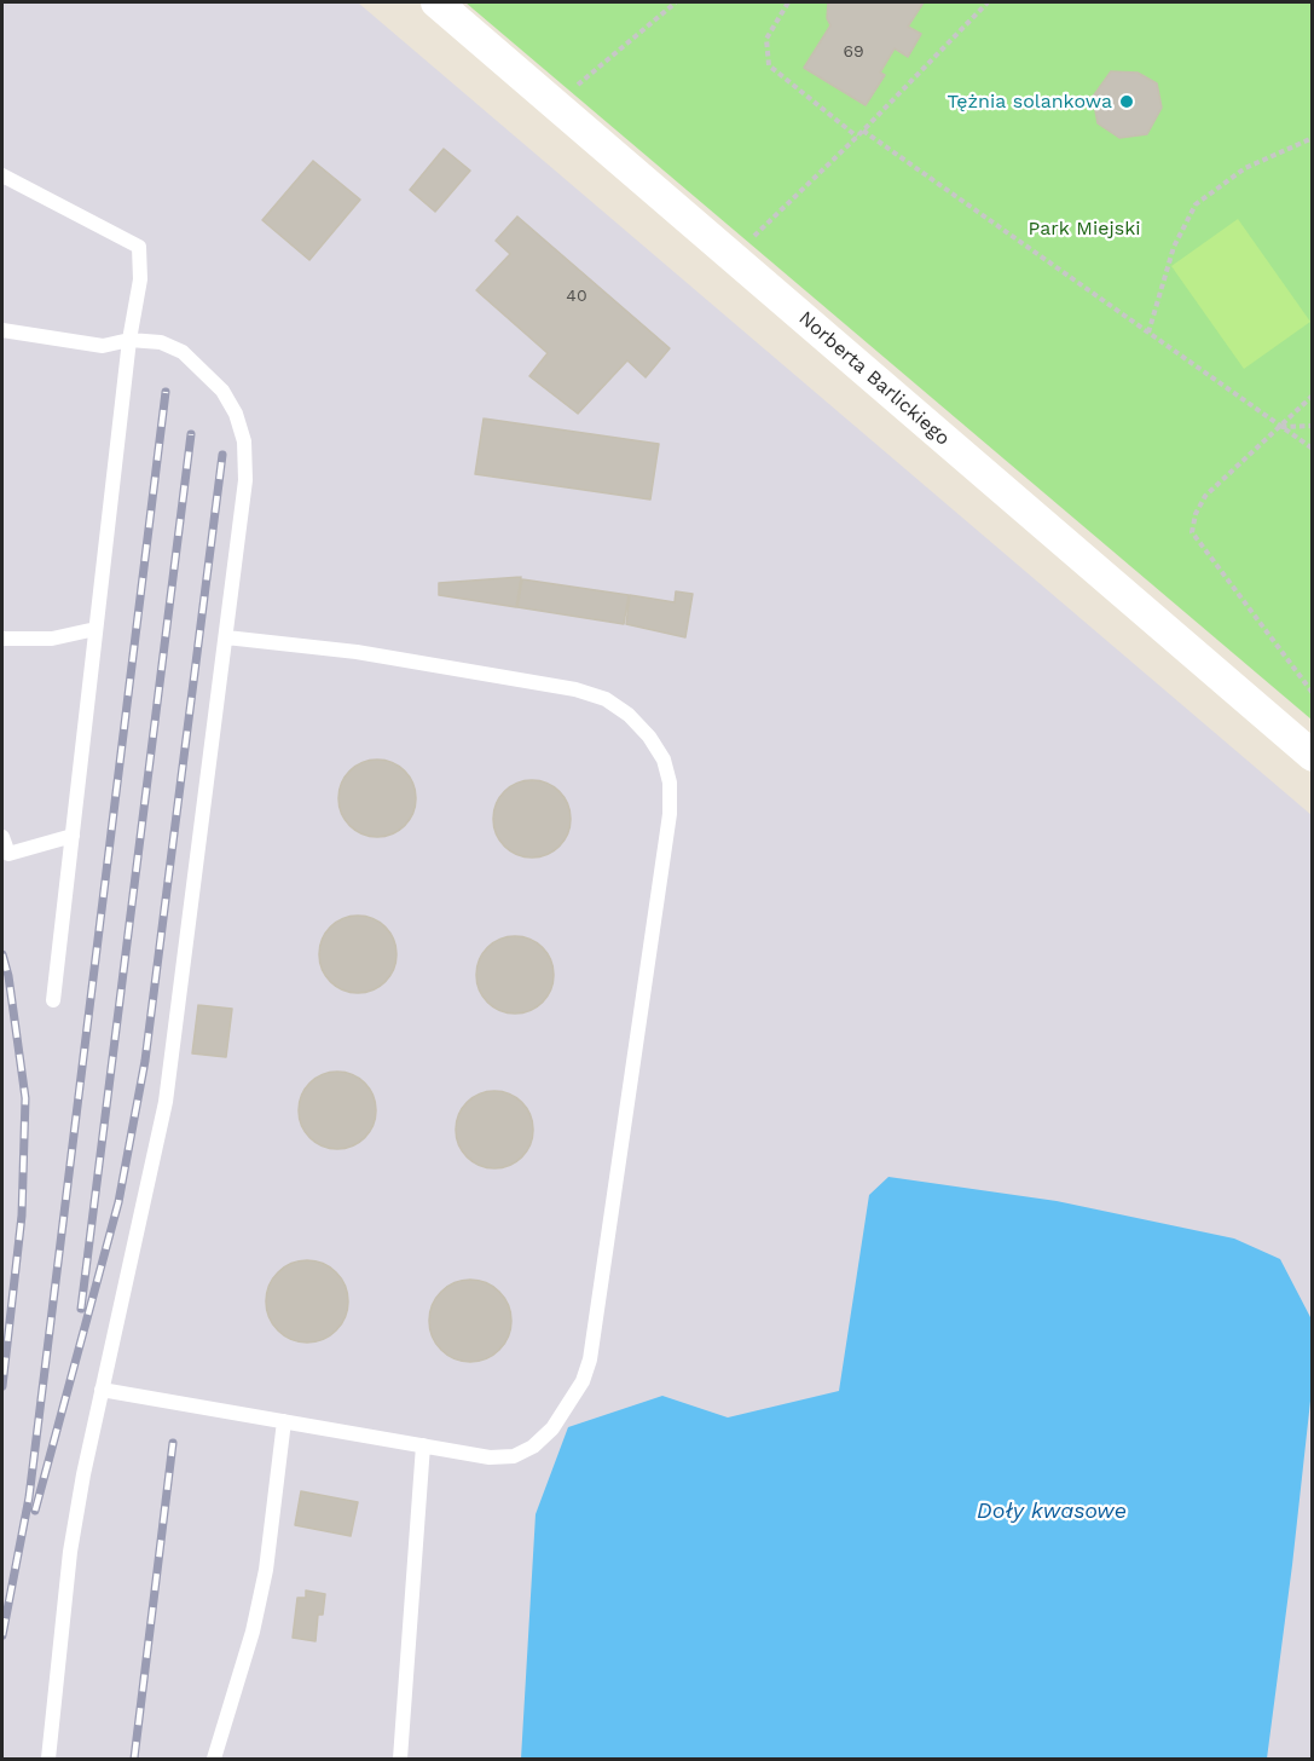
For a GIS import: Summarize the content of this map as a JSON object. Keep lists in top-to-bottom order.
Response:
{
  "streets": {
    "street": ["Norberta Barlickiego"]
  },
  "water": ["Doły kwasowe"],
  "parks": ["Park Miejski"],
  "places": ["Tężnia solankowa"],
  "house_numbers": ["69", "40"]
}
